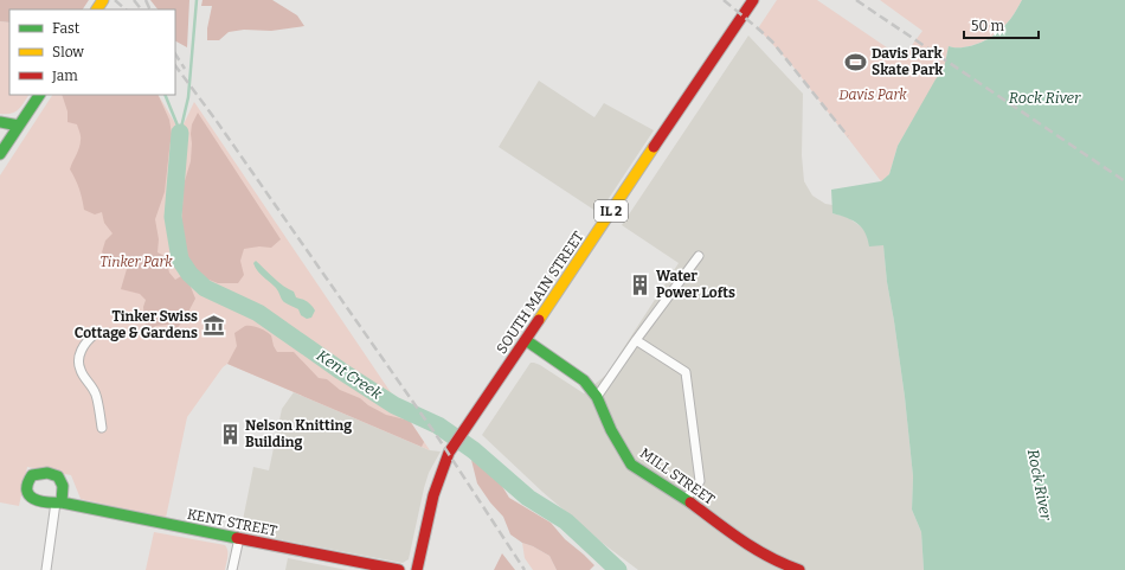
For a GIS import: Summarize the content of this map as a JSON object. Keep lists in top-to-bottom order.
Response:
{
  "streets": {
    "main road": [
      "IL 2",
      "SOUTH MAIN STREET",
      "MILL STREET",
      "KENT STREET"
    ]
  },
  "crossings": [
    ["SOUTH MAIN STREET", "MILL STREET"]
  ],
  "water": ["Rock River", "Kent Creek"],
  "parks": ["Davis Park", "Tinker Park"],
  "places": {
    "sports": ["Davis Park Skate Park"],
    "building": ["Water Power Lofts", "Nelson Knitting Building"],
    "museum": ["Tinker Swiss Cottage & Gardens"]
  },
  "legend": ["Fast", "Slow", "Jam"],
  "scale_bar": "50 m"
}
